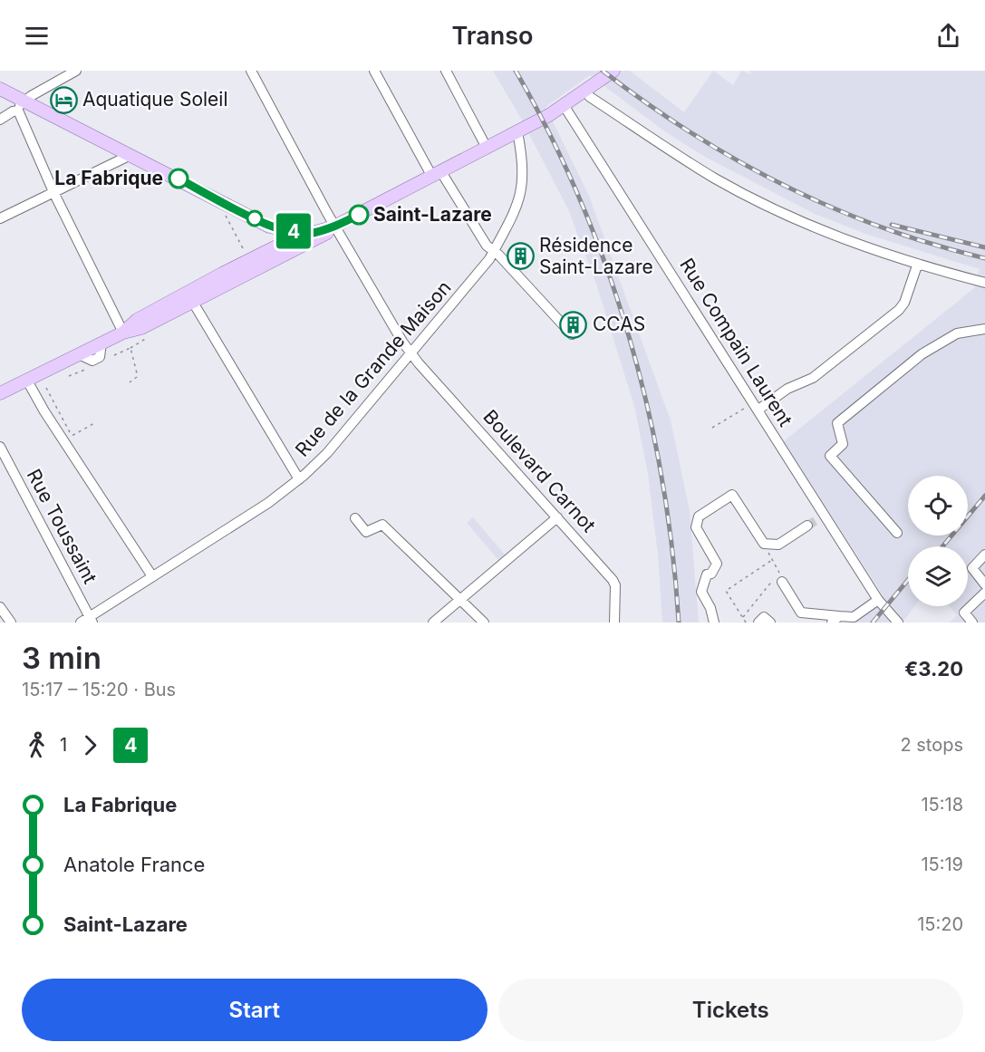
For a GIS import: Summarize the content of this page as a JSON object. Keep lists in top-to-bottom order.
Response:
{
  "streets": {
    "street": [
      "Rue Compain Laurent",
      "Rue de la Grande Maison",
      "Boulevard Carnot",
      "Rue Toussaint"
    ]
  },
  "crossings": [
    ["Rue de la Grande Maison", "Boulevard Carnot"],
    ["Rue de la Grande Maison", "Rue Toussaint"]
  ],
  "places": {
    "hotel": ["Aquatique Soleil"],
    "other": ["La Fabrique", "Saint-Lazare"],
    "building": ["Résidence Saint-Lazare", "CCAS"]
  },
  "lines": ["bus line 4"],
  "page": {
    "header": "Transo",
    "on_map": "4",
    "heading": ["3 min", "15:17 – 15:20 · Bus", "€3.20"],
    "legs": ["1", "4", "2 stops"],
    "list": [
      {
        "name": "La Fabrique",
        "value": "15:18"
      },
      {
        "name": "Anatole France",
        "value": "15:19"
      },
      {
        "name": "Saint-Lazare",
        "value": "15:20"
      }
    ],
    "buttons": ["Start", "Tickets"]
  }
}
